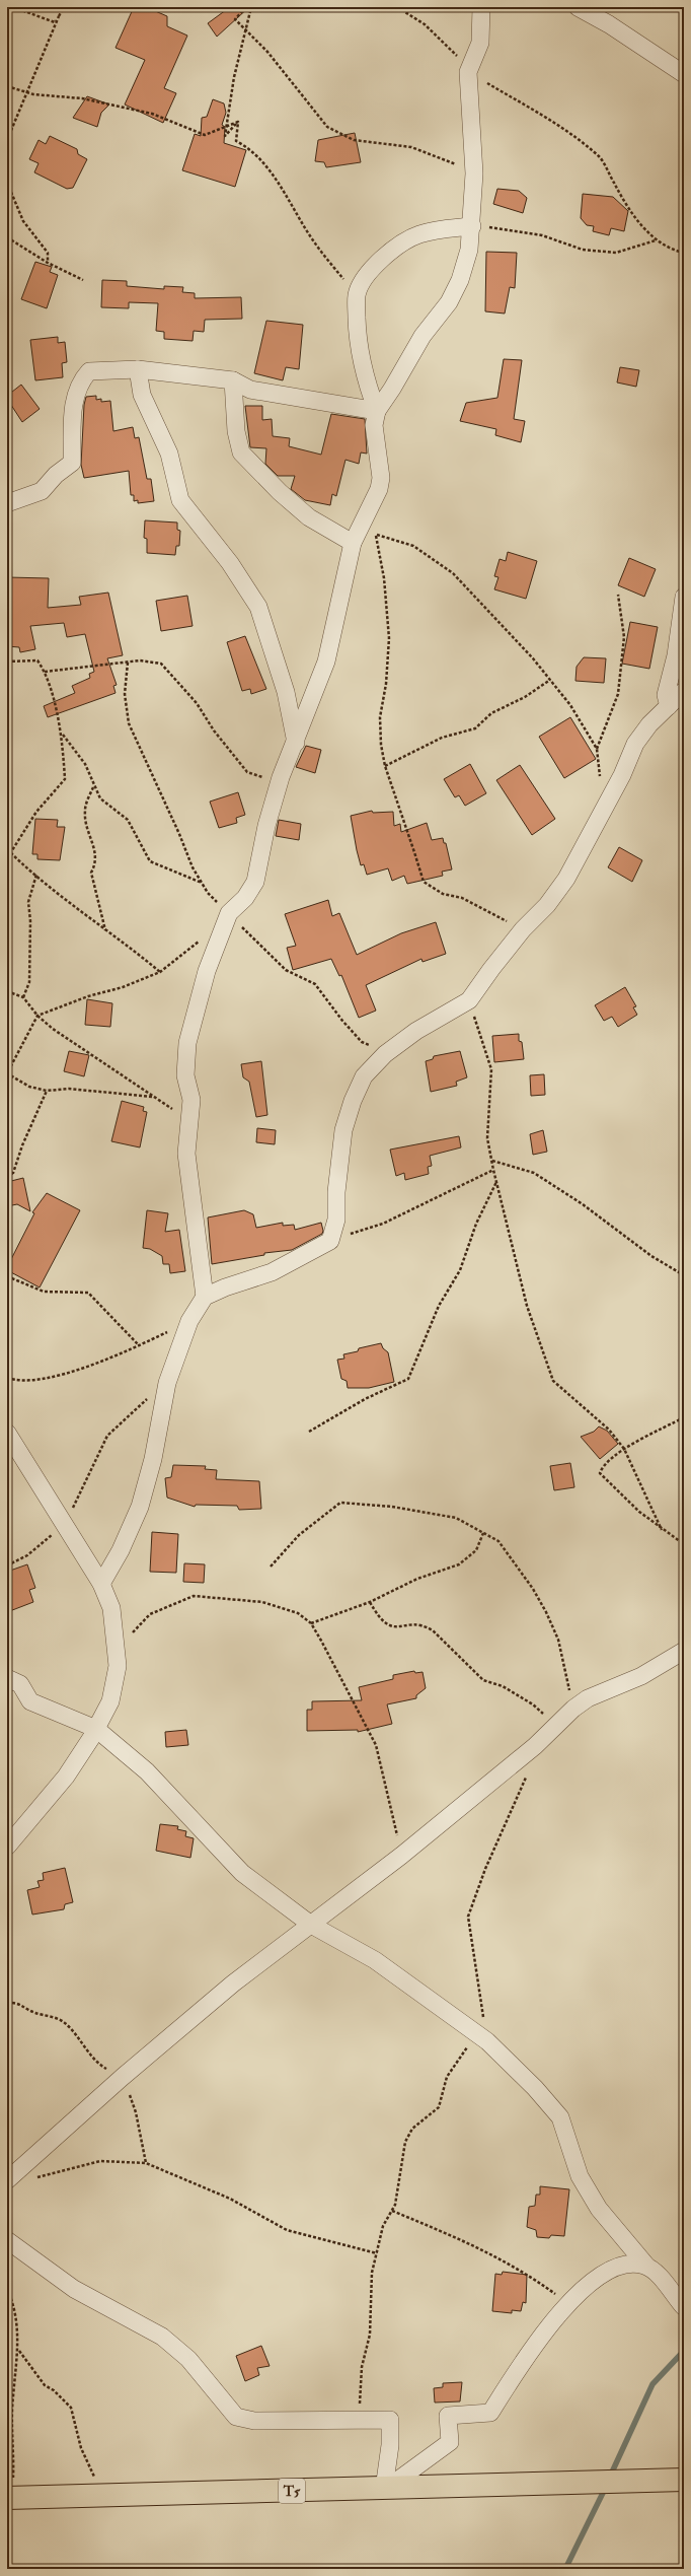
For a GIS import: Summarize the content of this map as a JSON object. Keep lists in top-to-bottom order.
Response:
{
  "streets": {
    "highway": ["T5"]
  }
}
